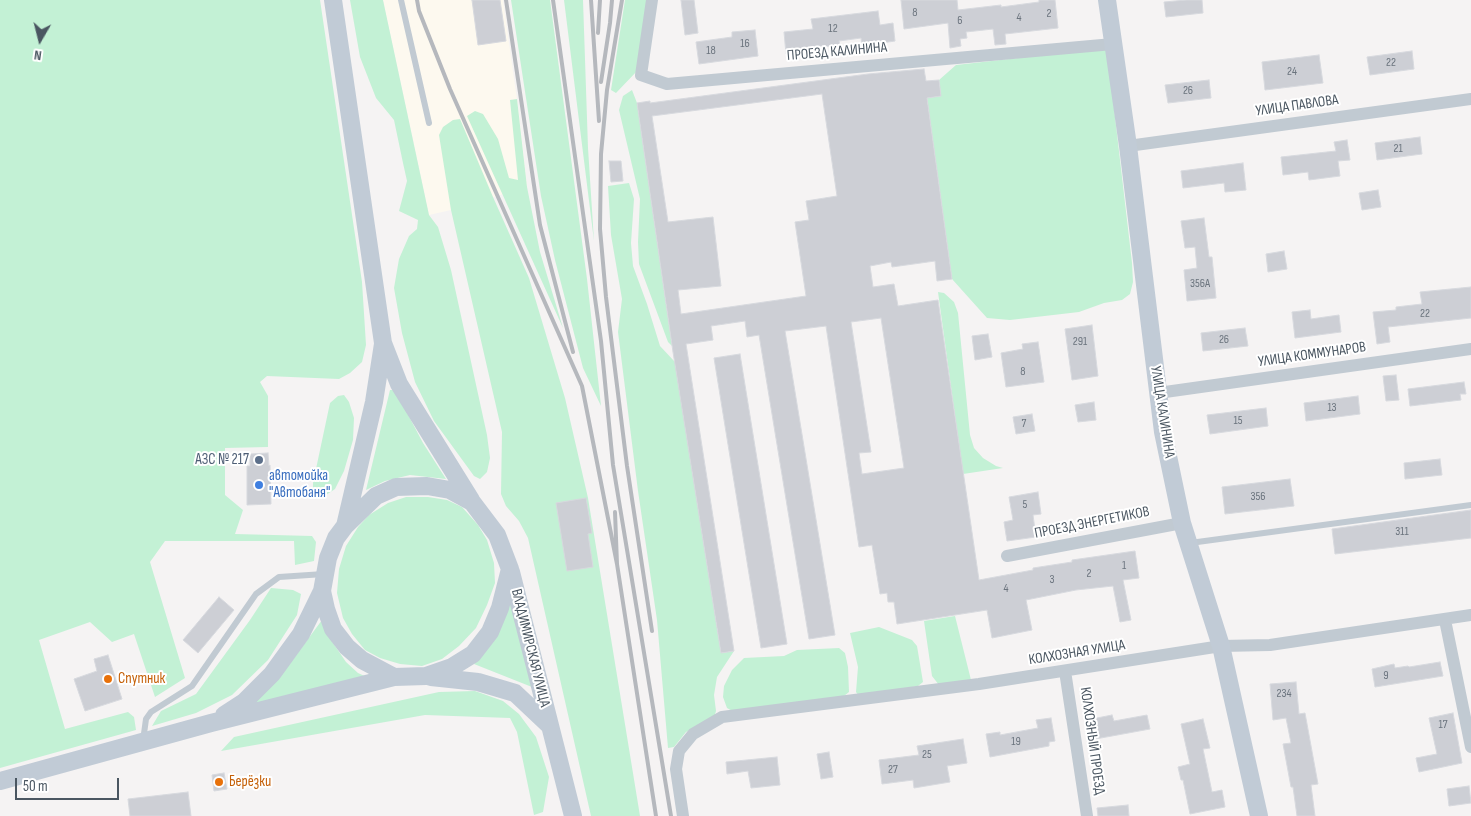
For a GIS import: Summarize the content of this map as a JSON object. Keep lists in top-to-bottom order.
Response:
{
  "streets": {
    "main road": ["УЛИЦА КАЛИНИНА", "ВЛАДИМИРСКАЯ УЛИЦА"],
    "street": [
      "ПРОЕЗД КАЛИНИНА",
      "УЛИЦА ПАВЛОВА",
      "УЛИЦА КОММУНАРОВ",
      "ПРОЕЗД ЭНЕРГЕТИКОВ",
      "КОЛХОЗНАЯ УЛИЦА",
      "КОЛХОЗНЫЙ ПРОЕЗД"
    ]
  },
  "crossings": [
    ["ПРОЕЗД КАЛИНИНА", "УЛИЦА КАЛИНИНА"],
    ["УЛИЦА ПАВЛОВА", "УЛИЦА КАЛИНИНА"],
    ["УЛИЦА КОММУНАРОВ", "УЛИЦА КАЛИНИНА"],
    ["УЛИЦА КАЛИНИНА", "ПРОЕЗД ЭНЕРГЕТИКОВ"],
    ["УЛИЦА КАЛИНИНА", "КОЛХОЗНАЯ УЛИЦА"],
    ["КОЛХОЗНАЯ УЛИЦА", "КОЛХОЗНЫЙ ПРОЕЗД"]
  ],
  "places": [
    "АЗС № 217",
    "автомойка \"Автобаня\"",
    "Спутник",
    "Берёзки"
  ],
  "house_numbers": [
    "8",
    "2",
    "4",
    "6",
    "12",
    "16",
    "18",
    "22",
    "24",
    "26",
    "21",
    "356А",
    "22",
    "26",
    "291",
    "8",
    "13",
    "15",
    "7",
    "356",
    "5",
    "311",
    "1",
    "2",
    "3",
    "4",
    "9",
    "234",
    "17",
    "19",
    "25",
    "27"
  ],
  "scale_bar": "50 m",
  "north": "bottom"
}
